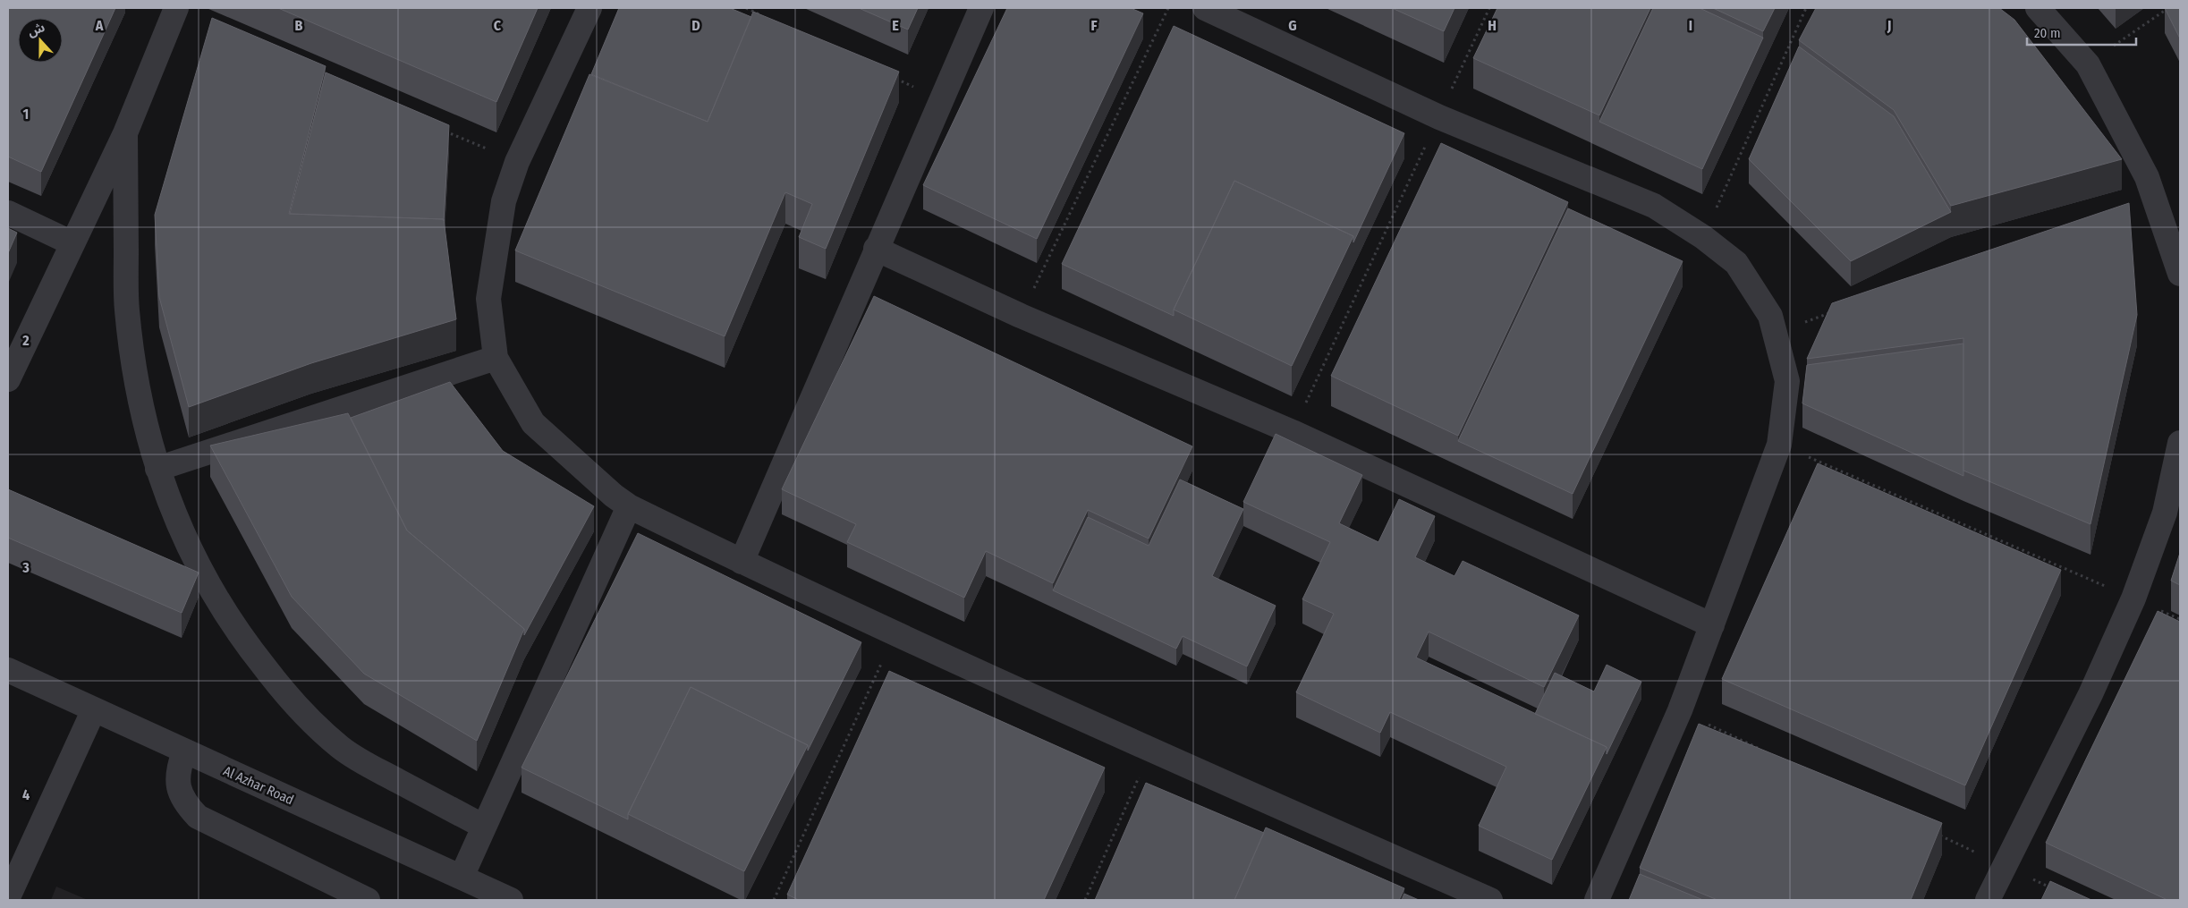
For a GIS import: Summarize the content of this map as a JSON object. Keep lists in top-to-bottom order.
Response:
{
  "streets": {
    "street": ["Al Azhar Road"]
  },
  "scale_bar": "20 m",
  "north": "top",
  "grid": {
    "columns": [
      "A",
      "B",
      "C",
      "D",
      "E",
      "F",
      "G",
      "H",
      "I",
      "J"
    ],
    "rows": [
      "1",
      "2",
      "3",
      "4"
    ]
  }
}
